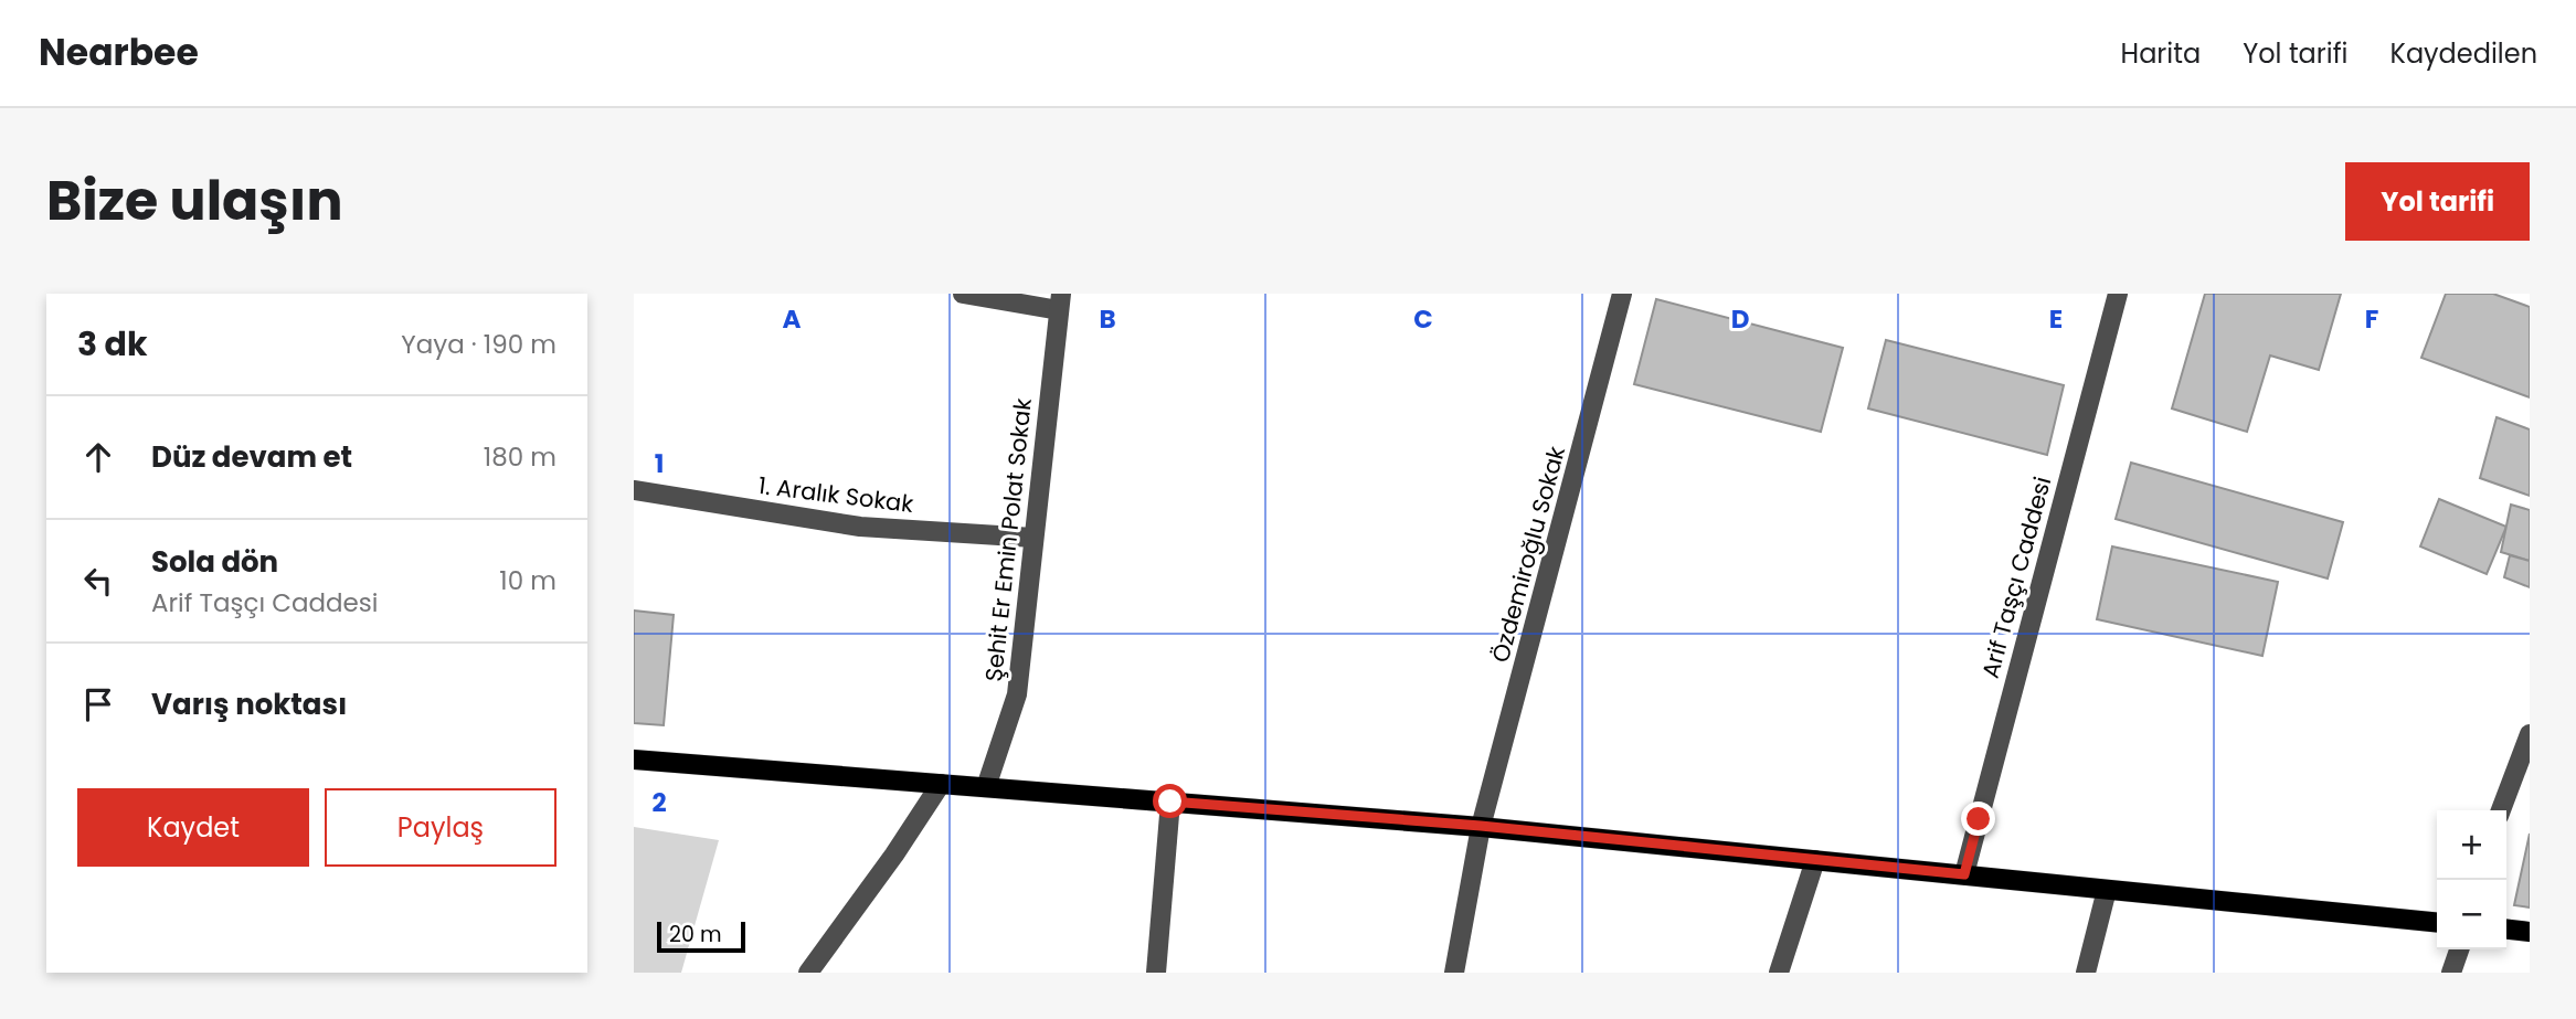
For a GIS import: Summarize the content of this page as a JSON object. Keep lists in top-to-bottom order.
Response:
{
  "streets": {
    "street": [
      "1. Aralık Sokak",
      "Şehit Er Emin Polat Sokak",
      "Özdemiroğlu Sokak",
      "Arif Taşçı Caddesi"
    ]
  },
  "crossings": [
    ["1. Aralık Sokak", "Şehit Er Emin Polat Sokak"]
  ],
  "scale_bar": "20 m",
  "page": {
    "header": "Nearbee",
    "nav": ["Harita", "Yol tarifi", "Kaydedilen"],
    "title": "Bize ulaşın",
    "buttons": [
      "Yol tarifi",
      ["Kaydet", "Paylaş"]
    ],
    "heading": ["3 dk", "Yaya · 190 m"],
    "list": [
      ["Düz devam et", "180 m"],
      ["Sola dön", "Arif Taşçı Caddesi", "10 m"],
      "Varış noktası"
    ],
    "map_buttons": ["+", "−"],
    "scale": "20 m"
  },
  "grid": {
    "columns": [
      "A",
      "B",
      "C",
      "D",
      "E",
      "F"
    ],
    "rows": ["1", "2"]
  }
}
